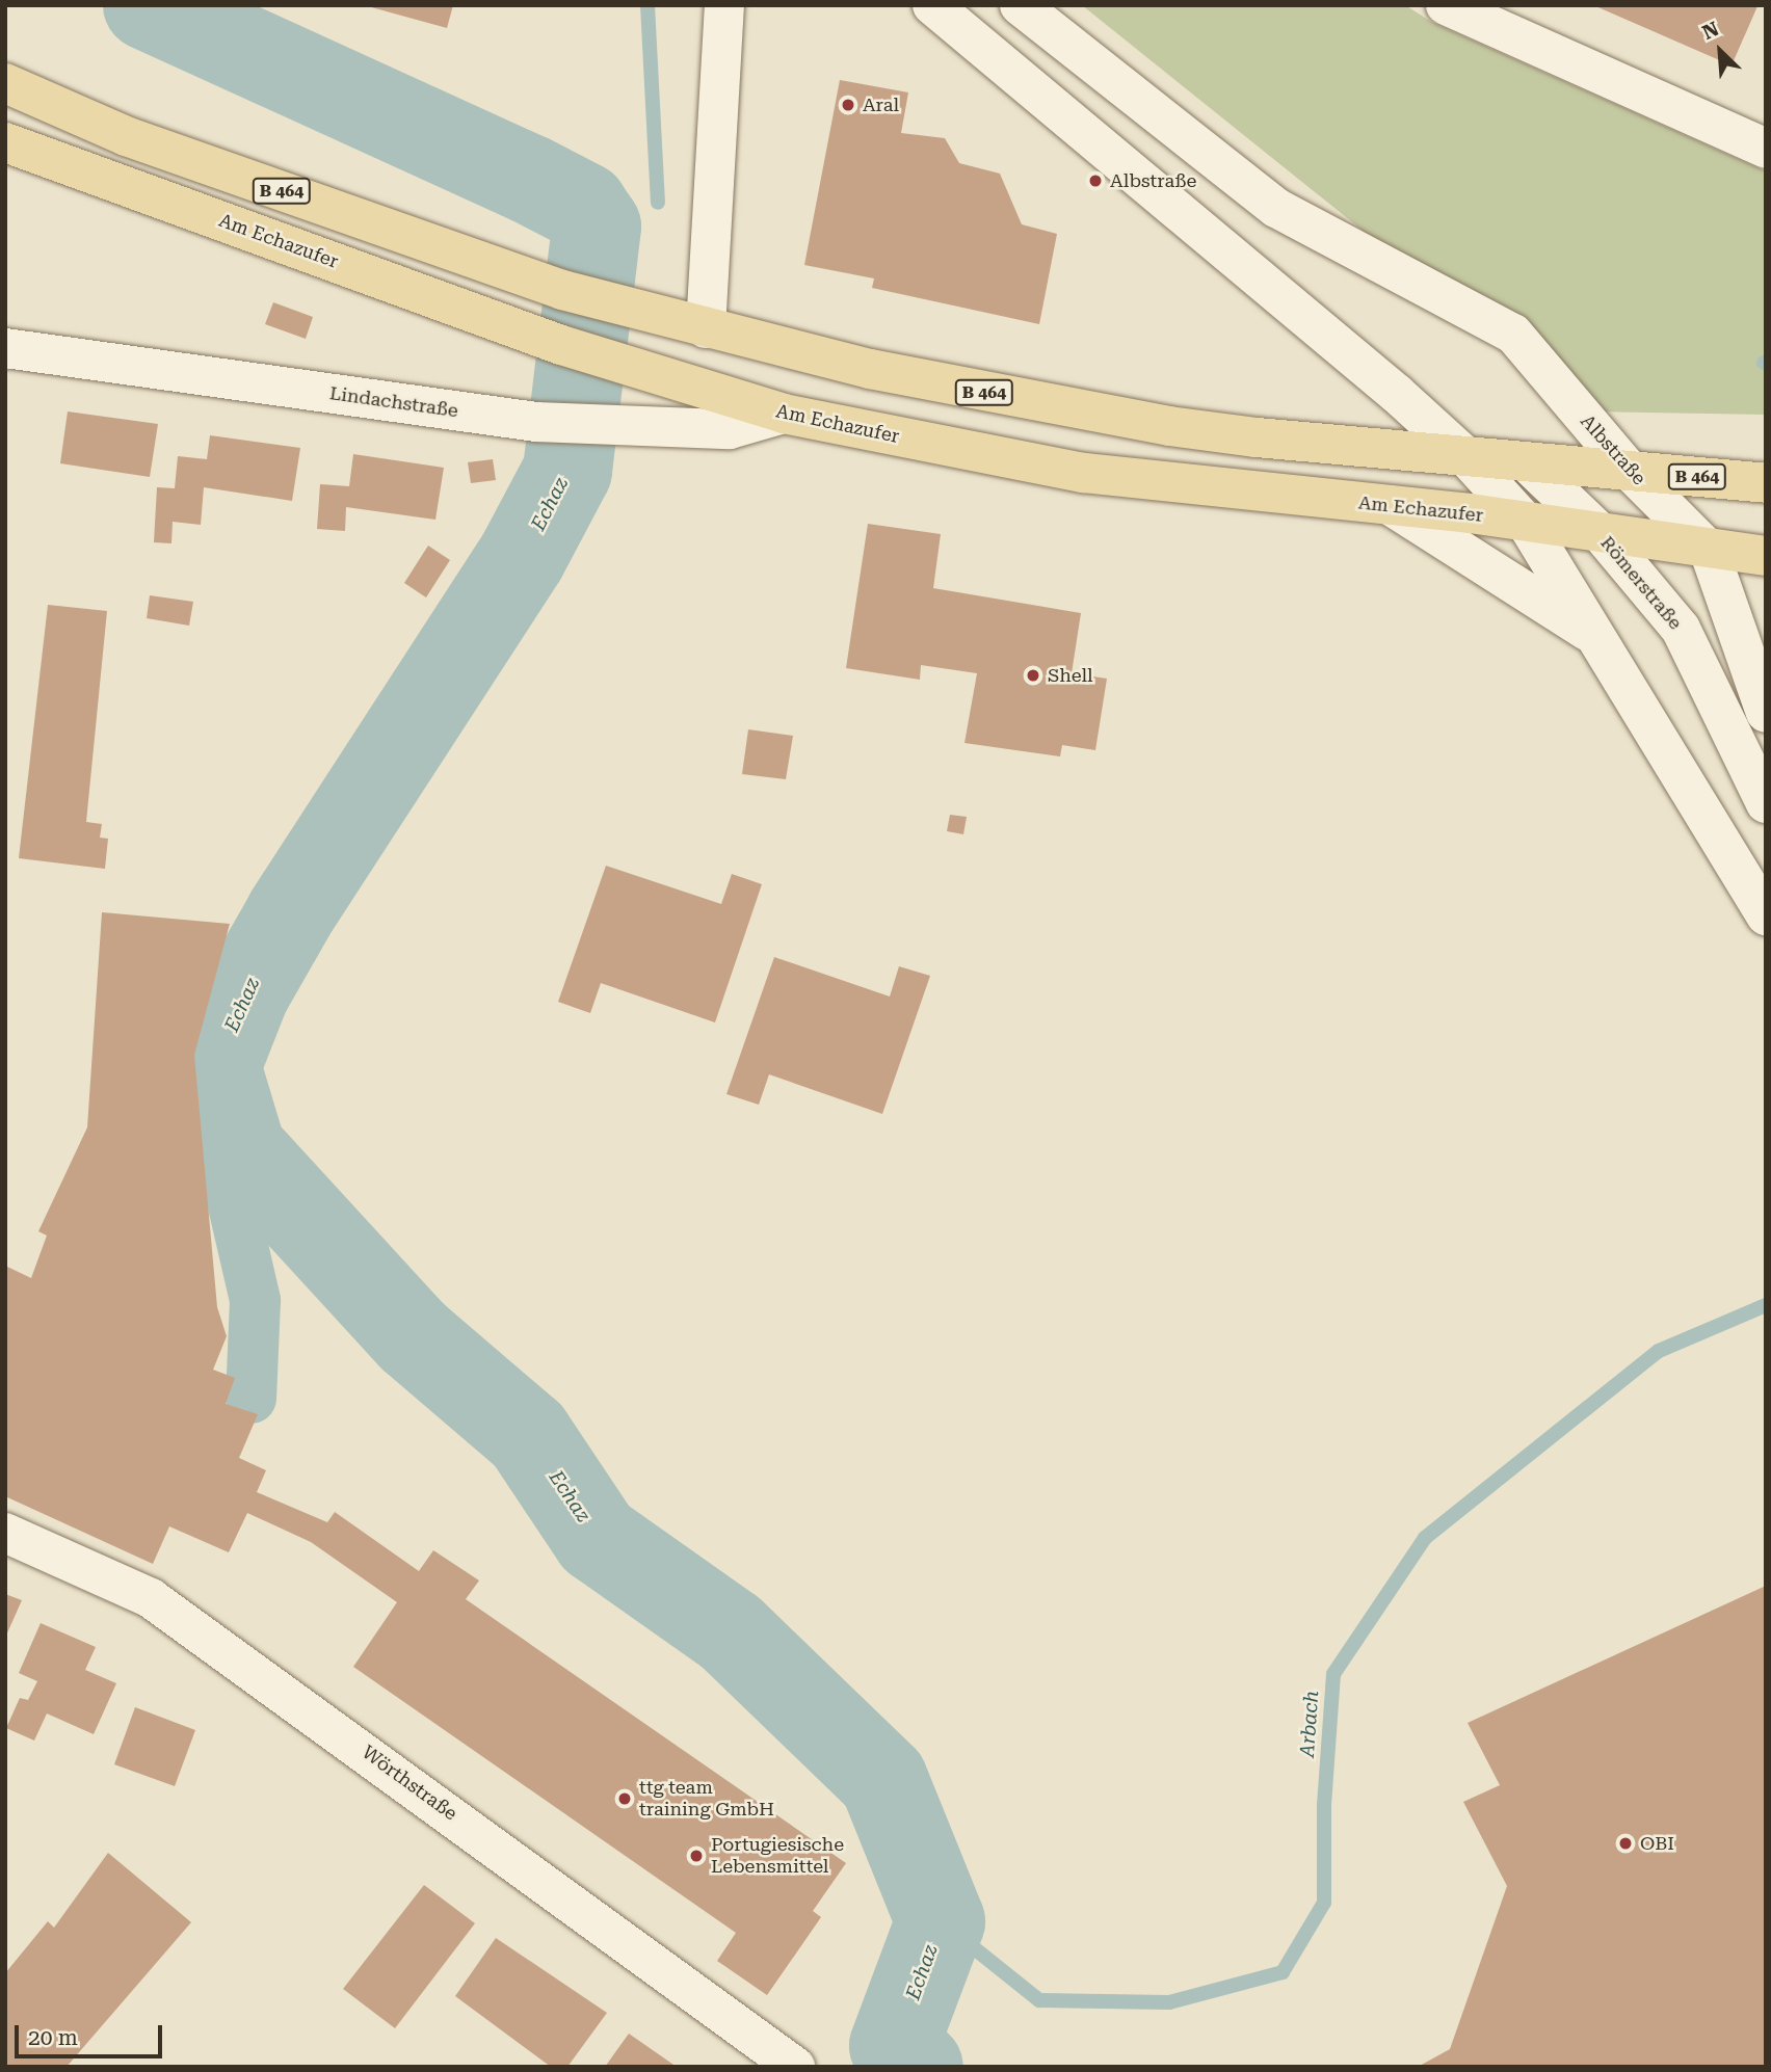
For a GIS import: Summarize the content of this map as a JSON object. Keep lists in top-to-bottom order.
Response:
{
  "streets": {
    "main road": ["B 464", "Am Echazufer"],
    "street": [
      "Lindachstraße",
      "Albstraße",
      "Römerstraße",
      "Wörthstraße"
    ]
  },
  "crossings": [
    ["B 464", "Am Echazufer"],
    ["B 464", "Albstraße"],
    ["B 464", "Römerstraße"],
    ["Am Echazufer", "Lindachstraße"],
    ["Am Echazufer", "Albstraße"],
    ["Am Echazufer", "Römerstraße"]
  ],
  "water": ["Echaz", "Arbach"],
  "places": [
    "Aral",
    "Albstraße",
    "Shell",
    "ttg team training GmbH",
    "OBI",
    "Portugiesische Lebensmittel"
  ],
  "scale_bar": "20 m",
  "north": "top left"
}
